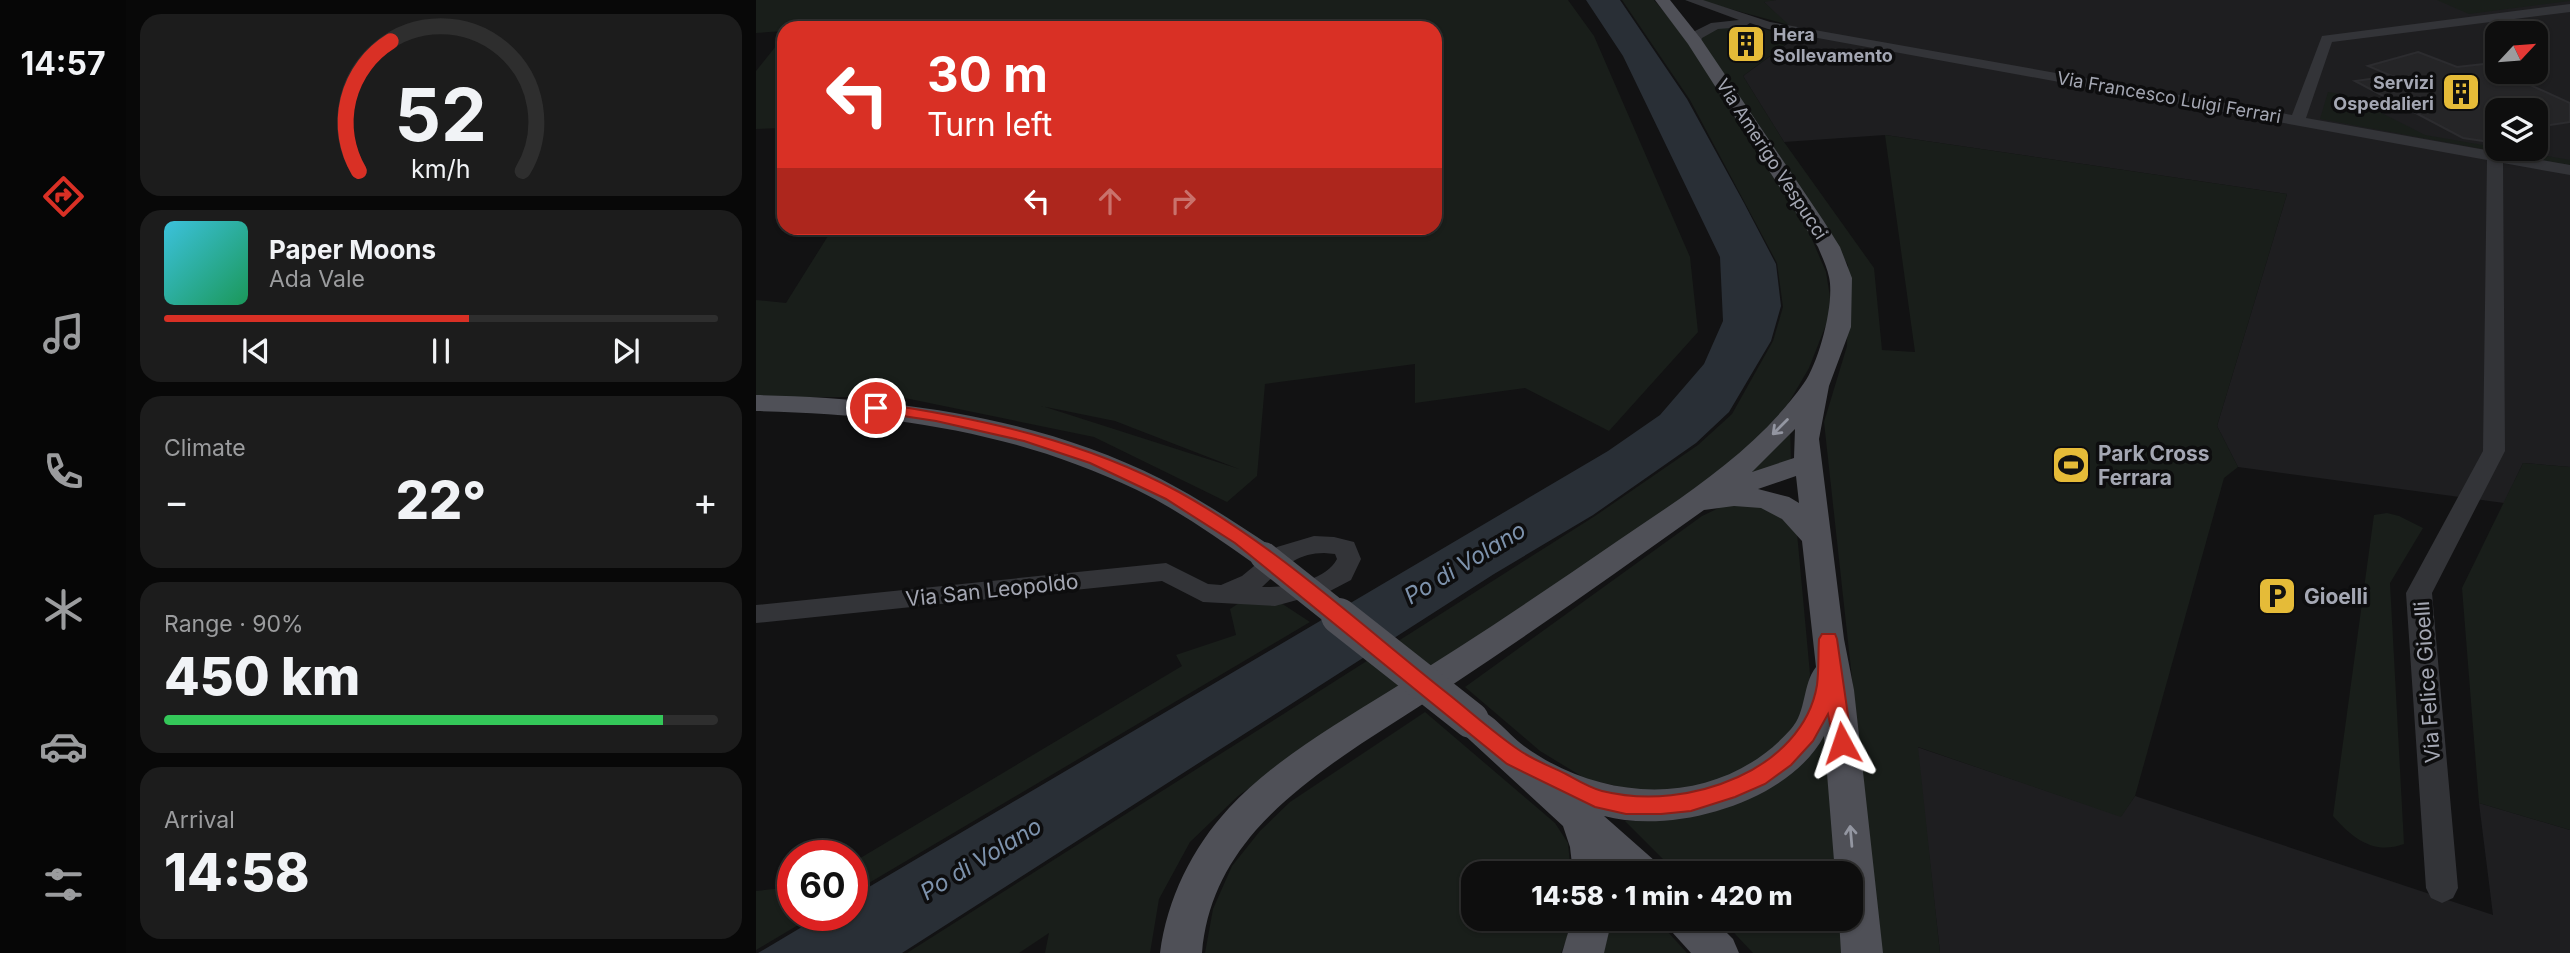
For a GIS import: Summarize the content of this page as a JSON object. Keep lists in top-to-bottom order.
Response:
{
  "streets": {
    "main road": ["Via Amerigo Vespucci"],
    "street": ["Via Francesco Luigi Ferrari", "Via San Leopoldo", "Via Felice Gioelli"]
  },
  "crossings": [
    ["Via Francesco Luigi Ferrari", "Via Amerigo Vespucci"]
  ],
  "water": ["Po di Volano"],
  "places": {
    "building": ["Hera Sollevamento", "Servizi Ospedalieri"],
    "sports": ["Park Cross Ferrara"],
    "parking": ["Gioelli"]
  },
  "north": "top right",
  "page": {
    "tabs": "14:57",
    "turn": ["30 m", "Turn left"],
    "song": ["Paper Moons", "Ada Vale"],
    "tile": [
      "Climate",
      ["Range · 90%", "450 km"],
      ["Arrival", "14:58"]
    ],
    "heat": ["−", "22°", "+"],
    "limit": "60",
    "trip": "14:58 · 1 min · 420 m",
    "gauge": ["52", "km/h"]
  }
}
